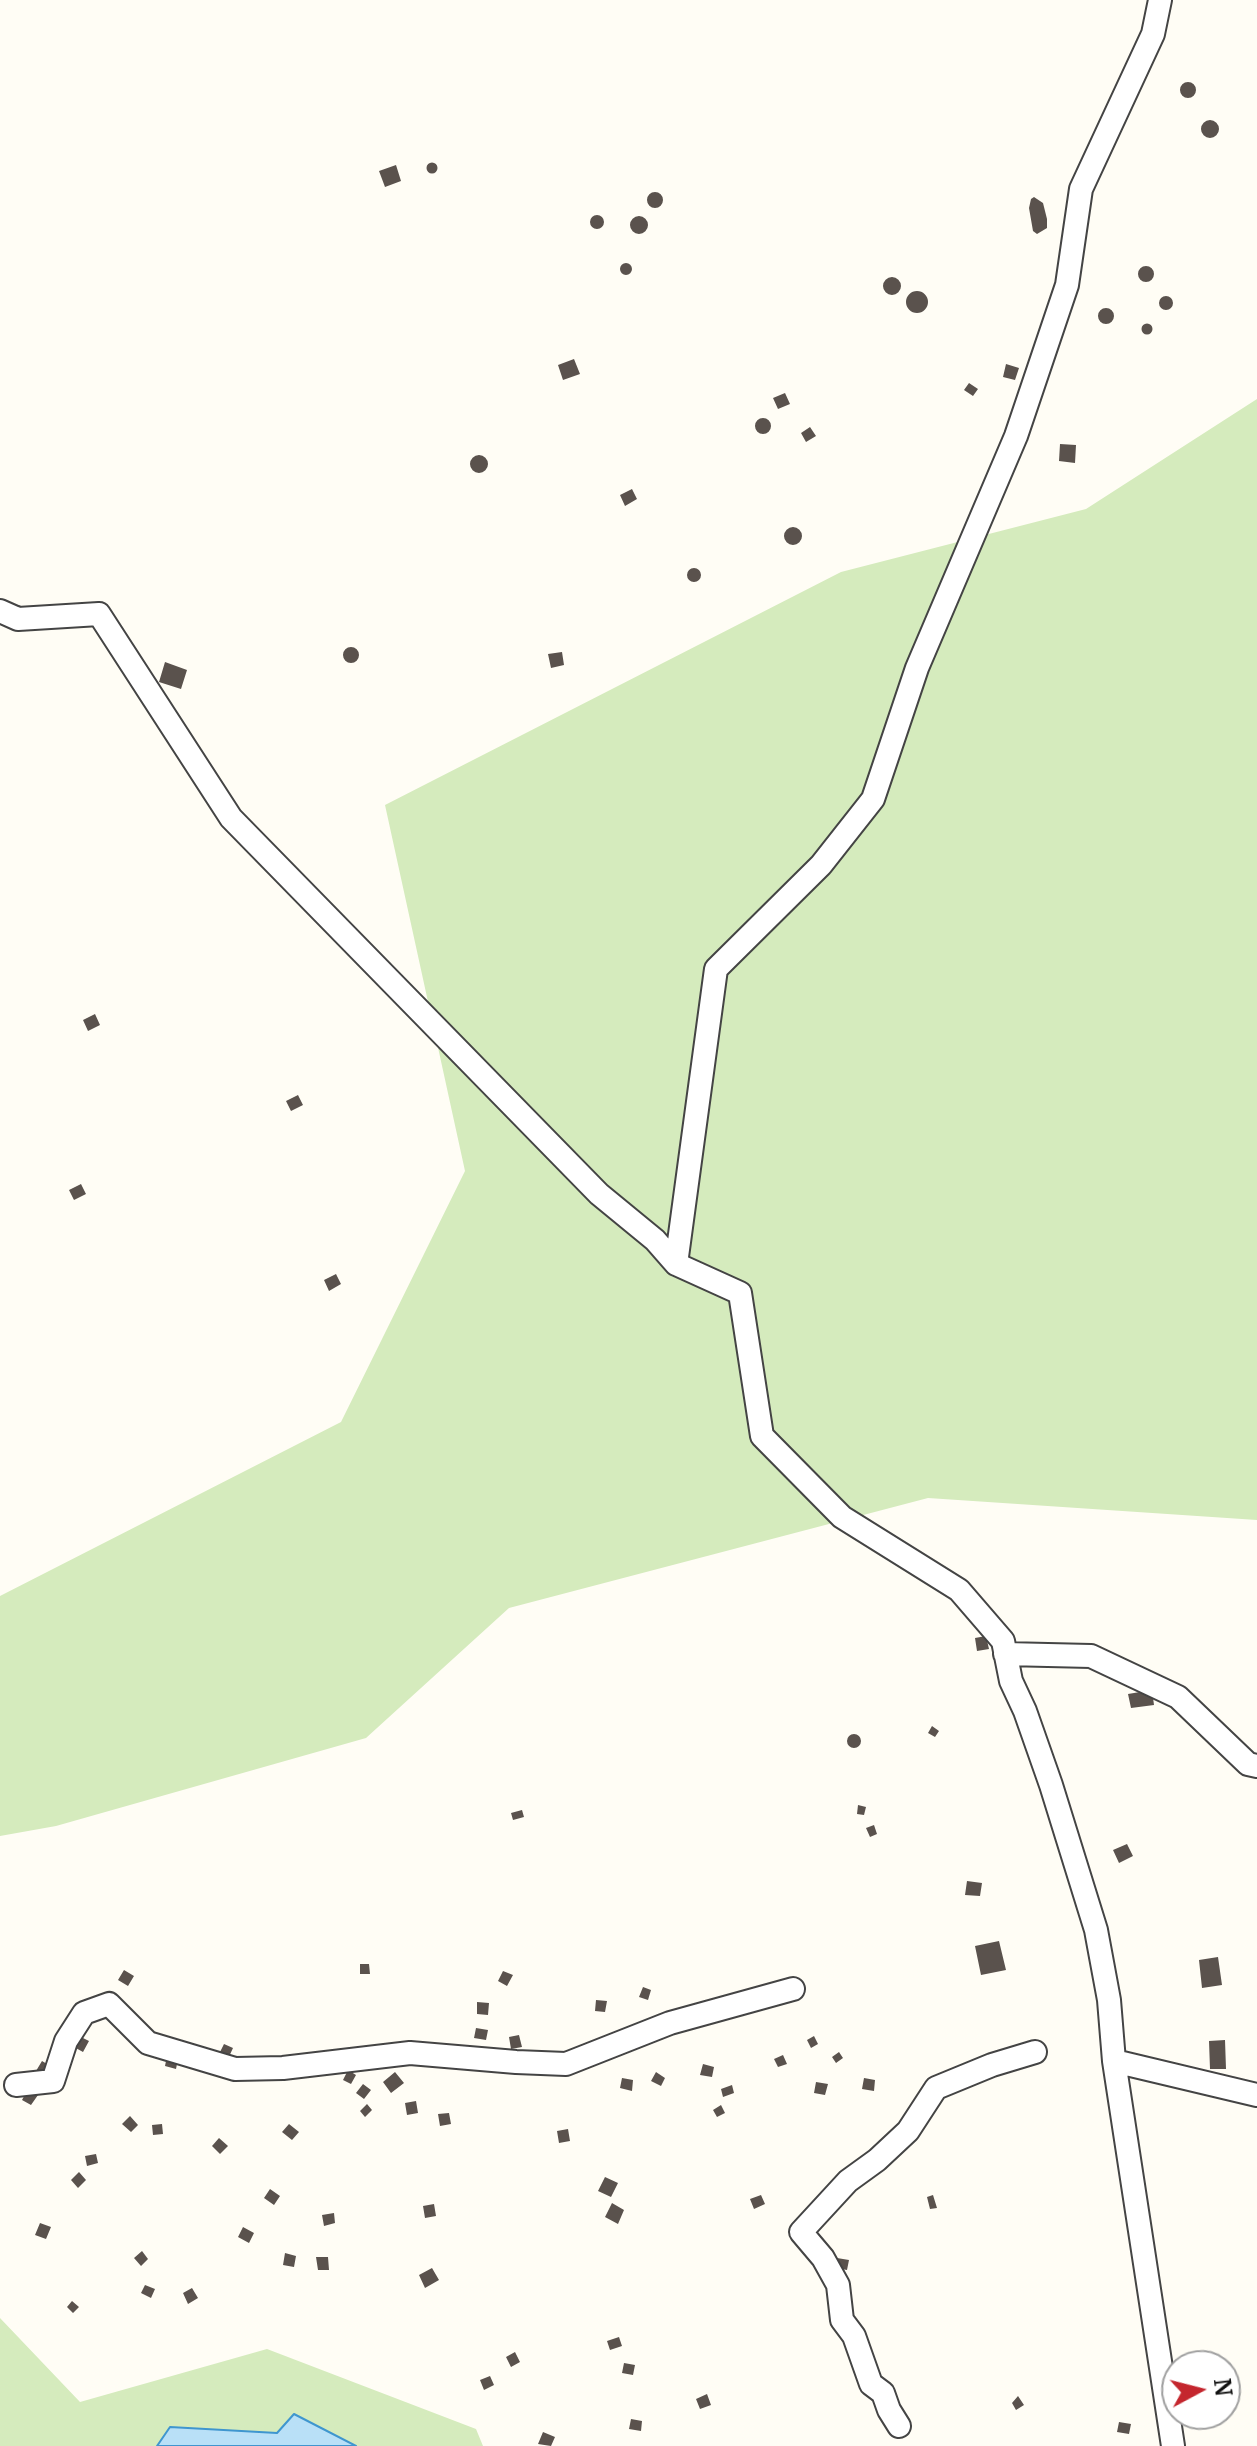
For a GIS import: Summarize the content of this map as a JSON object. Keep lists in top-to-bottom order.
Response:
{
  "north": "right"
}
